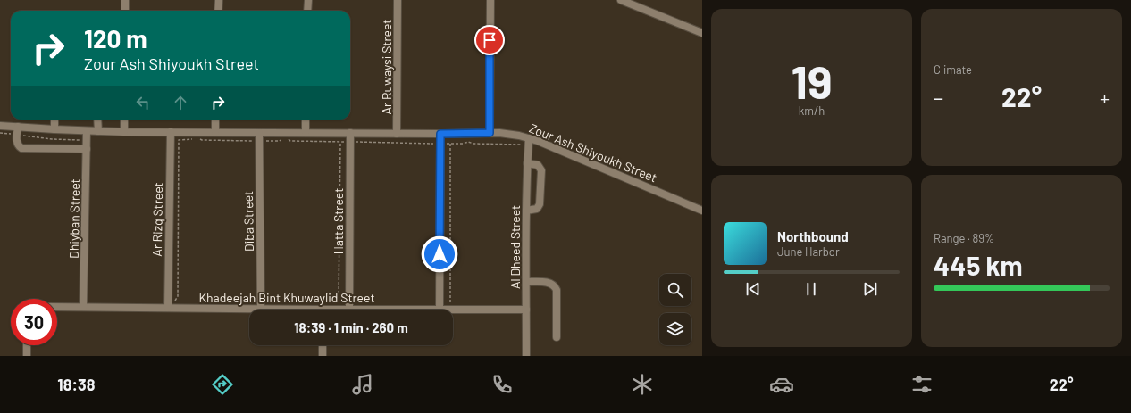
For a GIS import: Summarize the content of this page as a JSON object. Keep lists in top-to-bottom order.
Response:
{
  "streets": {
    "street": [
      "Ar Ruwaysi Street",
      "Zour Ash Shiyoukh Street",
      "Dhiyban Street",
      "Ar Rizq Street",
      "Diba Street",
      "Hatta Street",
      "Al Dheed Street",
      "Khadeejah Bint Khuwaylid Street"
    ]
  },
  "crossings": [
    ["Ar Ruwaysi Street", "Zour Ash Shiyoukh Street"],
    ["Zour Ash Shiyoukh Street", "Dhiyban Street"],
    ["Zour Ash Shiyoukh Street", "Ar Rizq Street"],
    ["Zour Ash Shiyoukh Street", "Diba Street"],
    ["Zour Ash Shiyoukh Street", "Hatta Street"],
    ["Zour Ash Shiyoukh Street", "Al Dheed Street"],
    ["Dhiyban Street", "Khadeejah Bint Khuwaylid Street"],
    ["Ar Rizq Street", "Khadeejah Bint Khuwaylid Street"],
    ["Diba Street", "Khadeejah Bint Khuwaylid Street"],
    ["Hatta Street", "Khadeejah Bint Khuwaylid Street"],
    ["Al Dheed Street", "Khadeejah Bint Khuwaylid Street"]
  ],
  "page": {
    "tile": [
      ["19", "km/h"],
      "Climate",
      ["Range · 89%", "445 km"]
    ],
    "turn": ["120 m", "Zour Ash Shiyoukh Street"],
    "heat": ["−", "22°", "+"],
    "song": ["Northbound", "June Harbor"],
    "limit": "30",
    "trip": "18:39 · 1 min · 260 m",
    "tabs": ["18:38", "22°"]
  }
}
